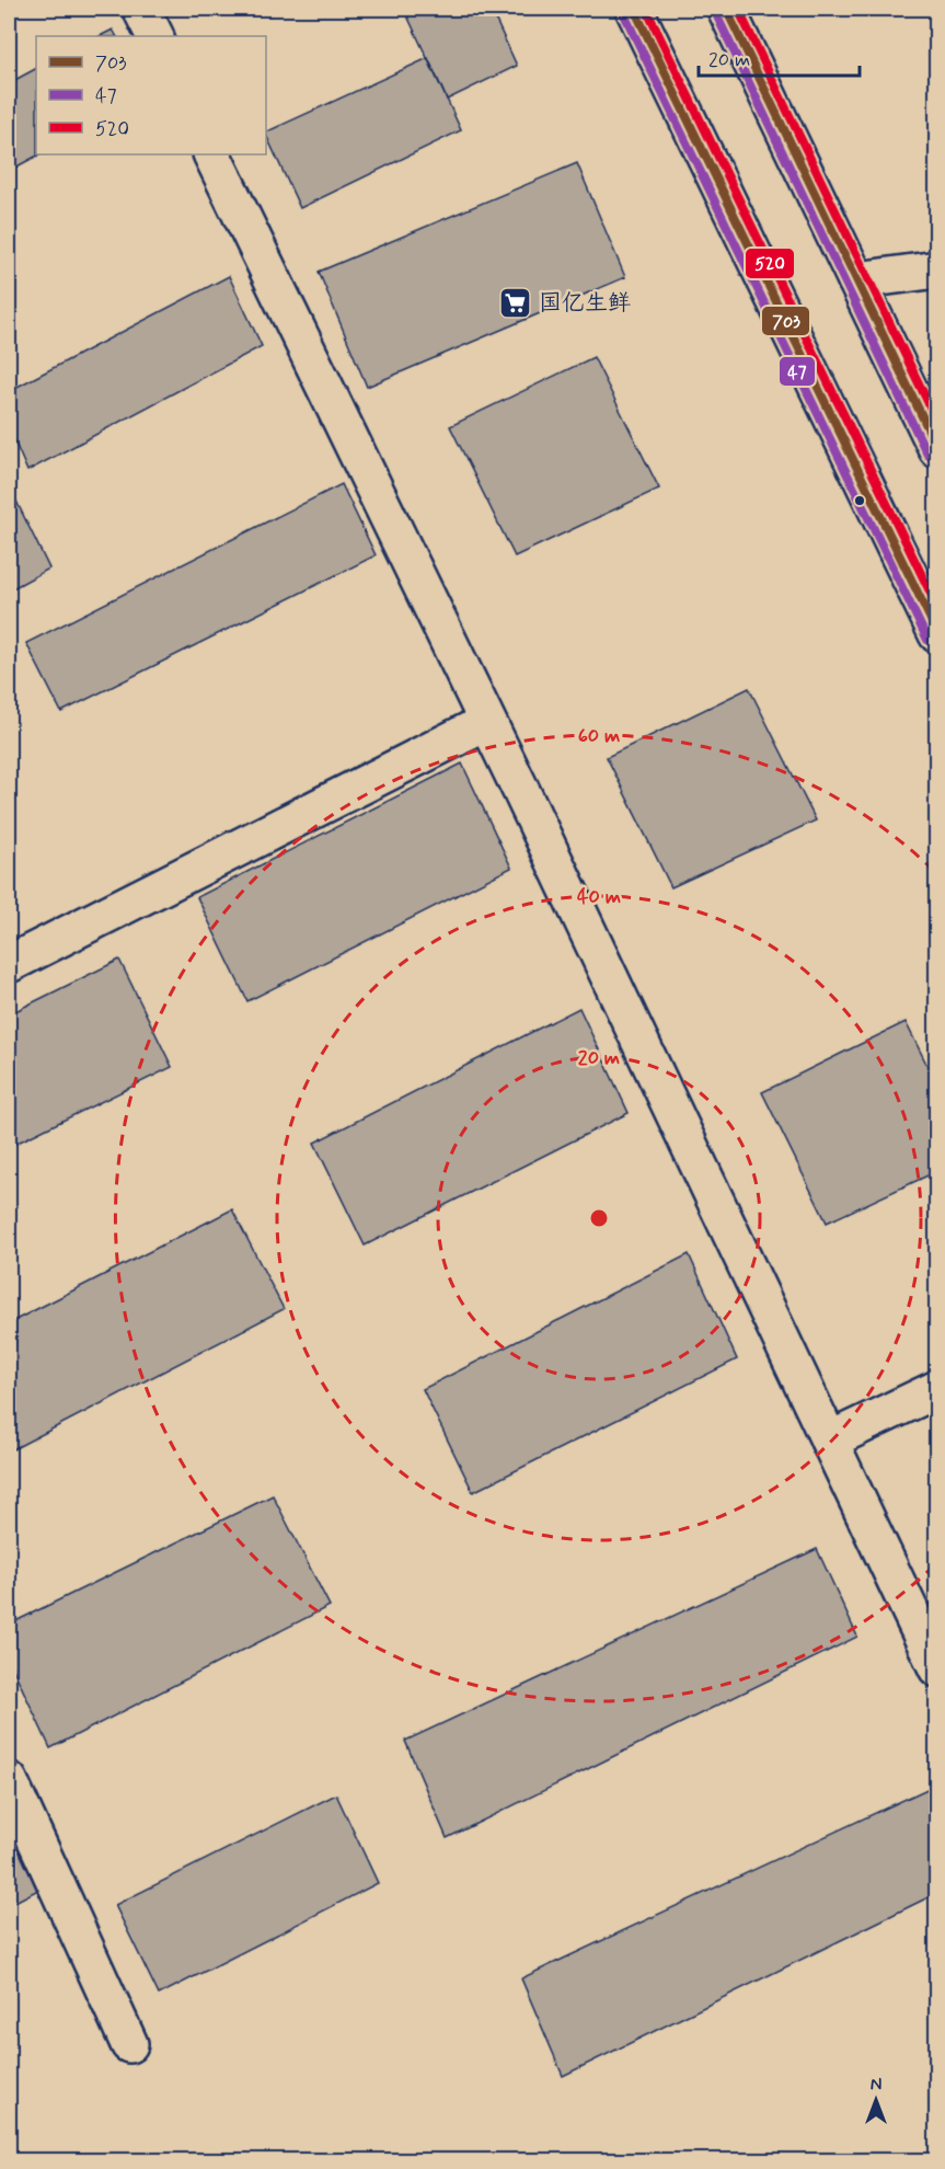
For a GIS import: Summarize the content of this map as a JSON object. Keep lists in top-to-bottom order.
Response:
{
  "places": {
    "supermarket": ["国亿生鲜"]
  },
  "lines": ["transit line 703", "transit line 520", "transit line 47"],
  "legend": ["703", "47", "520"],
  "scale_bar": "20 m",
  "north": "top",
  "rings": ["60 m", "40 m", "20 m"]
}
